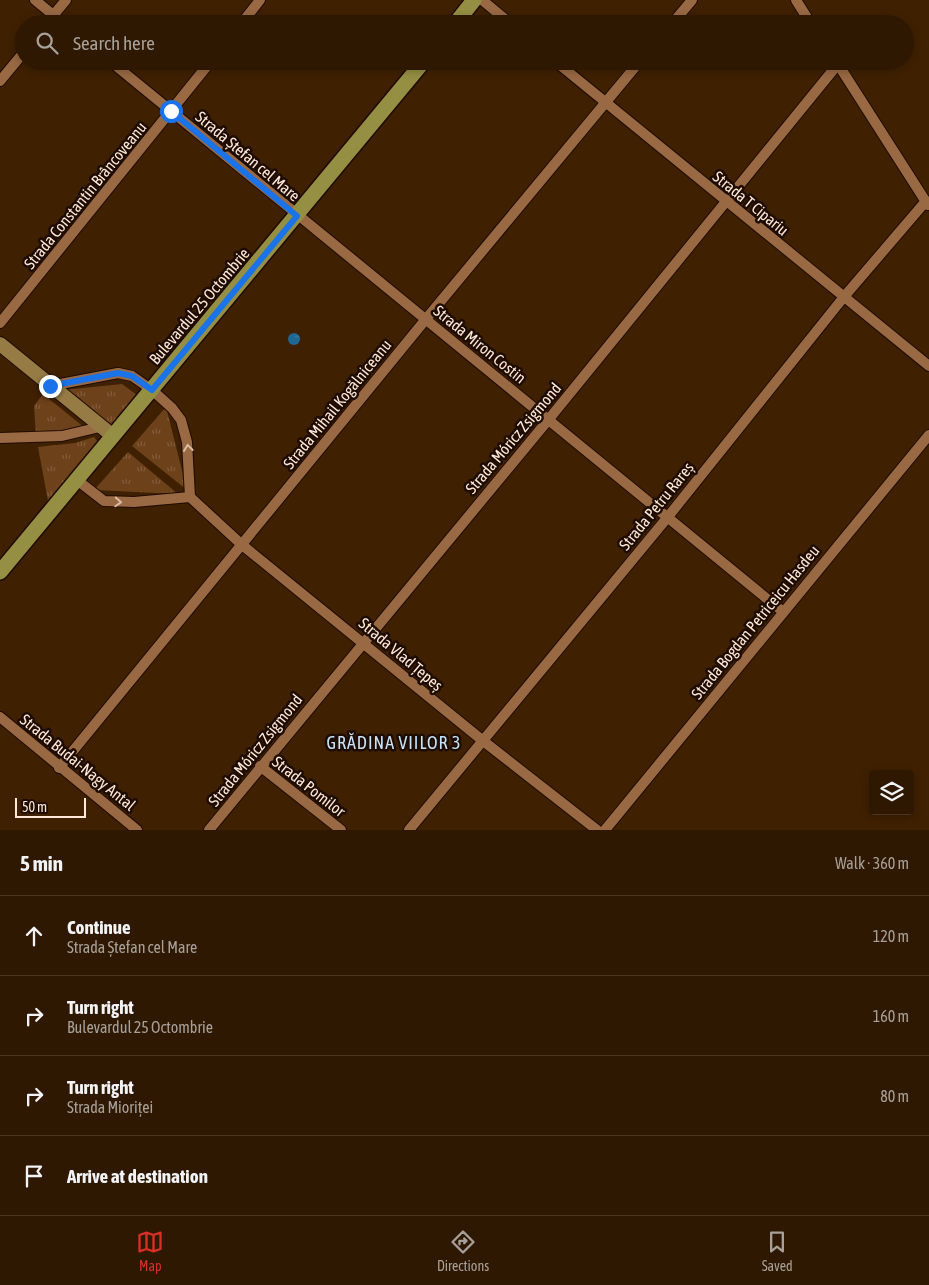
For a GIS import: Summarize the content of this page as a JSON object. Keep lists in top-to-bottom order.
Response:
{
  "streets": {
    "main road": ["Bulevardul 25 Octombrie"],
    "street": [
      "Strada Ștefan cel Mare",
      "Strada Constantin Brâncoveanu",
      "Strada T Cipariu",
      "Strada Miron Costin",
      "Strada Mihail Kogălniceanu",
      "Strada Móricz Zsigmond",
      "Strada Petru Rareș",
      "Strada Bogdan Petriceicu Hasdeu",
      "Strada Vlad Țepeș",
      "Strada Budai-Nagy Antal",
      "Strada Pomilor"
    ]
  },
  "crossings": [
    ["Strada Ștefan cel Mare", "Strada Constantin Brâncoveanu"],
    ["Strada Ștefan cel Mare", "Bulevardul 25 Octombrie"],
    ["Strada Ștefan cel Mare", "Strada Miron Costin"],
    ["Strada T Cipariu", "Strada Mihail Kogălniceanu"],
    ["Strada T Cipariu", "Strada Móricz Zsigmond"],
    ["Strada T Cipariu", "Strada Petru Rareș"],
    ["Bulevardul 25 Octombrie", "Strada Miron Costin"],
    ["Strada Miron Costin", "Strada Mihail Kogălniceanu"],
    ["Strada Miron Costin", "Strada Móricz Zsigmond"],
    ["Strada Miron Costin", "Strada Petru Rareș"],
    ["Strada Miron Costin", "Strada Bogdan Petriceicu Hasdeu"],
    ["Strada Mihail Kogălniceanu", "Strada Vlad Țepeș"],
    ["Strada Mihail Kogălniceanu", "Strada Budai-Nagy Antal"],
    ["Strada Móricz Zsigmond", "Strada Vlad Țepeș"],
    ["Strada Móricz Zsigmond", "Strada Pomilor"],
    ["Strada Petru Rareș", "Strada Vlad Țepeș"]
  ],
  "districts": ["GRĂDINA VIILOR 3"],
  "scale_bar": "50 m",
  "page": {
    "search": "Search here",
    "scale": "50 m",
    "heading": ["5 min", "Walk · 360 m"],
    "list": [
      ["Continue", "Strada Ștefan cel Mare", "120 m"],
      ["Turn right", "Bulevardul 25 Octombrie", "160 m"],
      ["Turn right", "Strada Mioriței", "80 m"],
      "Arrive at destination"
    ],
    "nav": ["Map", "Directions", "Saved"]
  }
}
